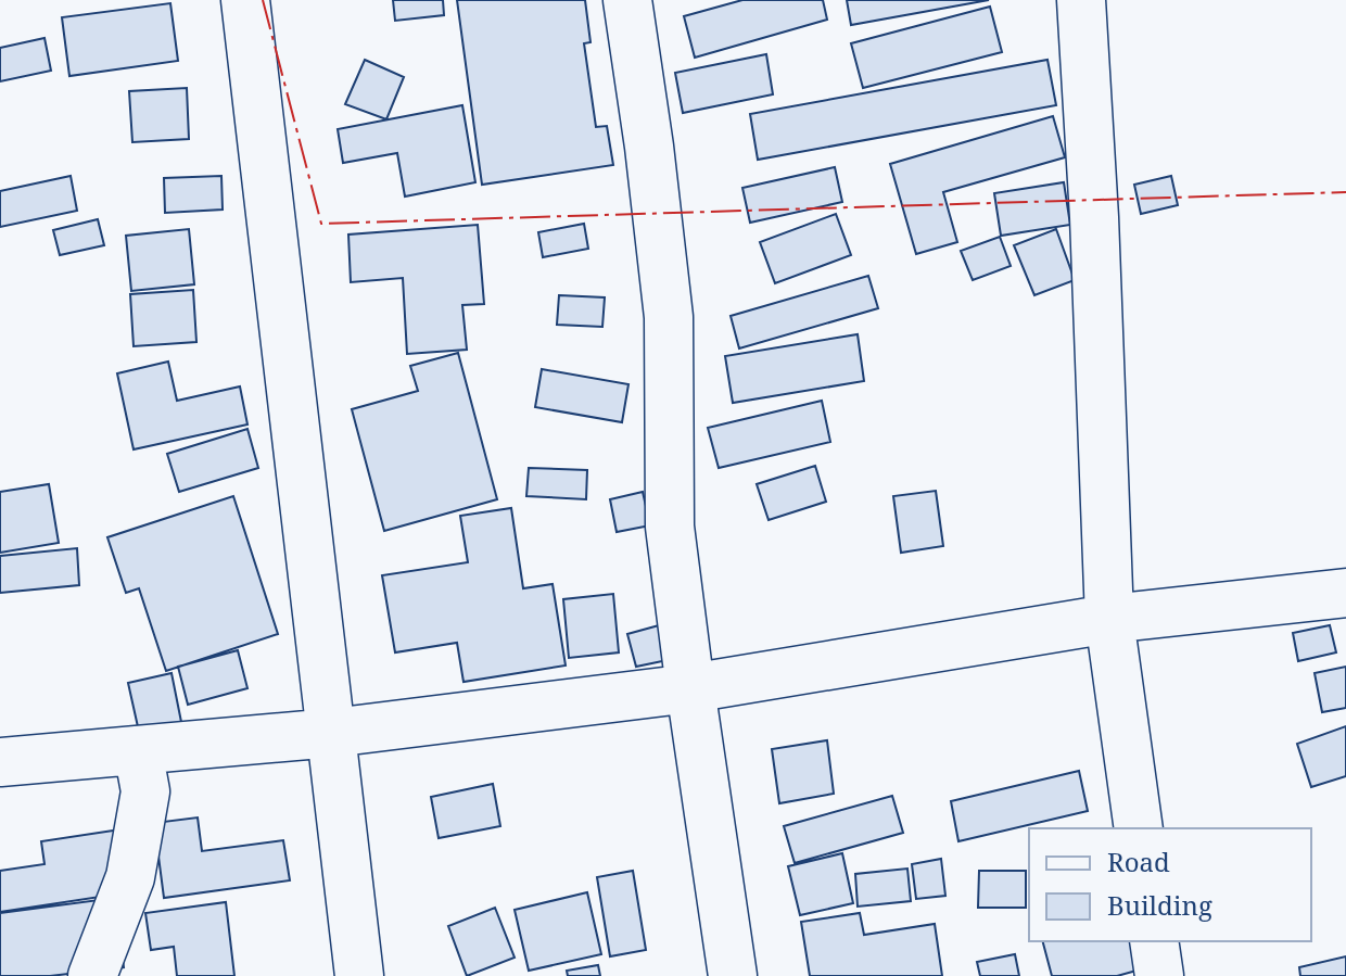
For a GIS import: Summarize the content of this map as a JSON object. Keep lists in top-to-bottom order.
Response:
{
  "legend": ["Road", "Building"]
}
